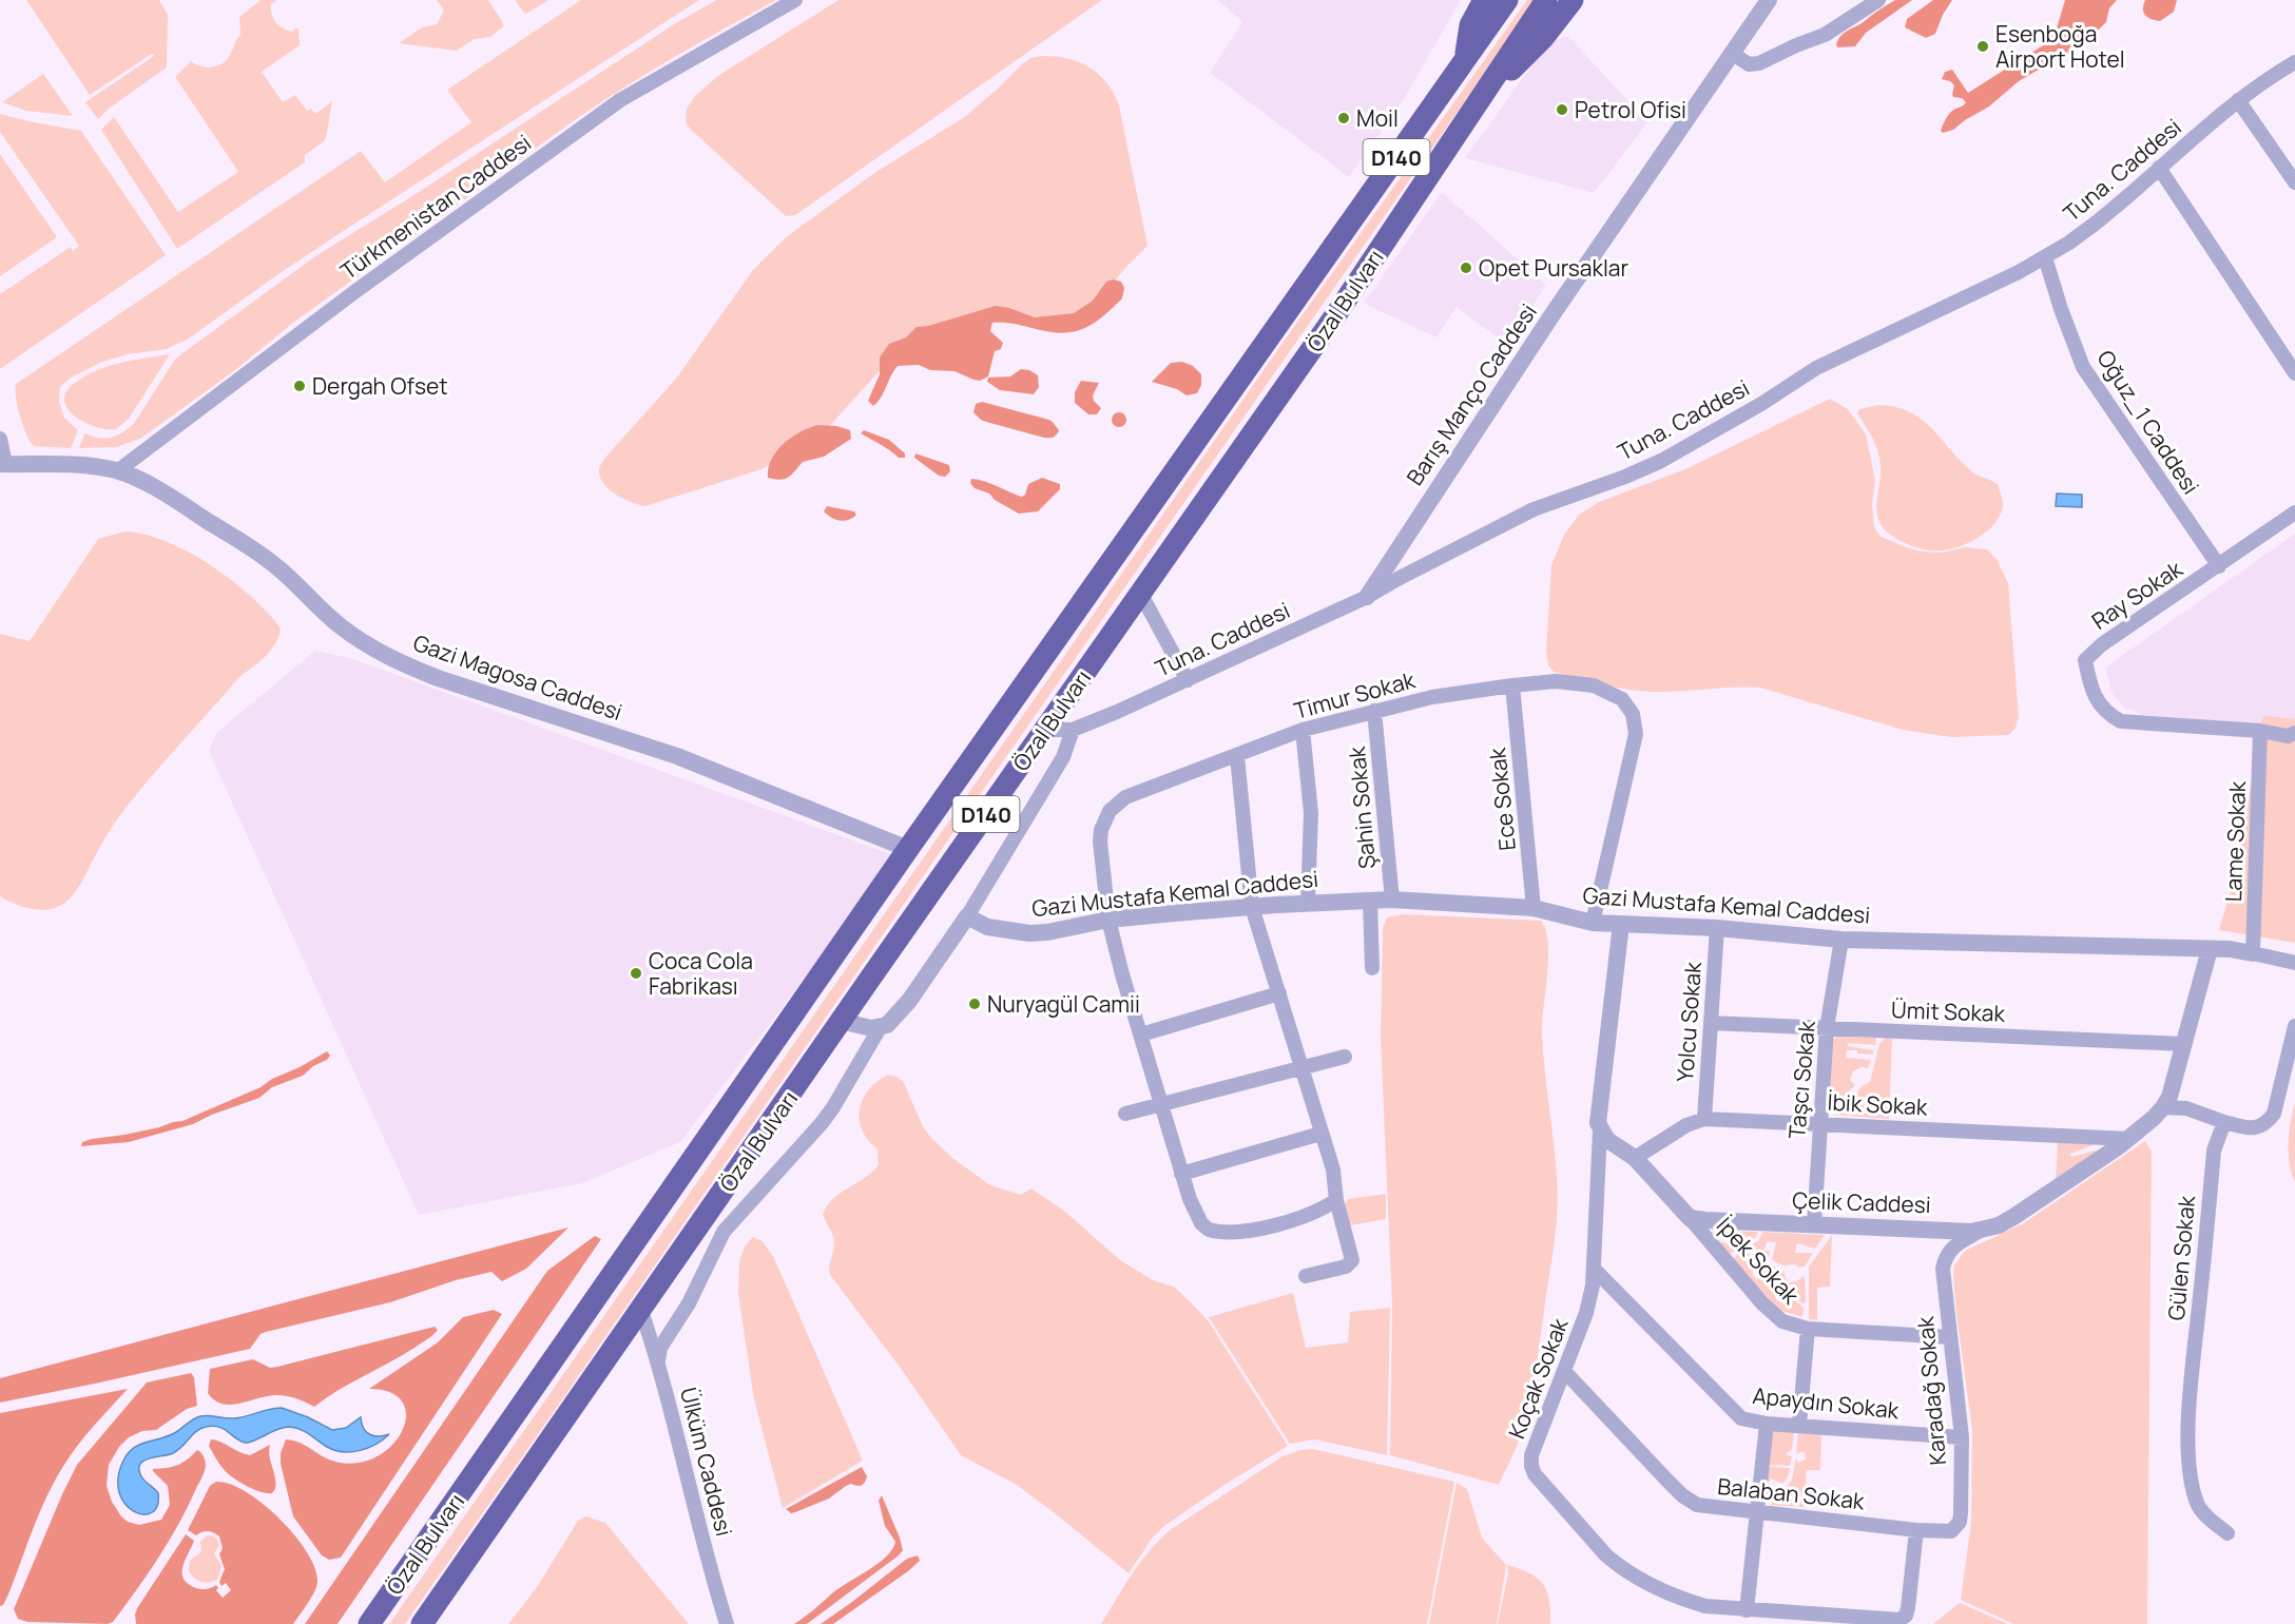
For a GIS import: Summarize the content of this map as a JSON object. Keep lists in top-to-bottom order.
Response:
{
  "streets": {
    "highway": ["D140", "Özal Bulvarı"],
    "street": [
      "Tuna. Caddesi",
      "Türkmenistan Caddesi",
      "Barış Manço Caddesi",
      "Oğuz_1 Caddesi",
      "Ray Sokak",
      "Gazi Magosa Caddesi",
      "Timur Sokak",
      "Ece Sokak",
      "Şahin Sokak",
      "Lame Sokak",
      "Gazi Mustafa Kemal Caddesi",
      "Ümit Sokak",
      "Yolcu Sokak",
      "Taşcı Sokak",
      "İbik Sokak",
      "Çelik Caddesi",
      "Gülen Sokak",
      "İpek Sokak",
      "Koçak Sokak",
      "Karadağ Sokak",
      "Apaydın Sokak",
      "Ülküm Caddesi",
      "Balaban Sokak"
    ]
  },
  "crossings": [
    ["D140", "Özal Bulvarı"],
    ["Tuna. Caddesi", "Özal Bulvarı"],
    ["Tuna. Caddesi", "Barış Manço Caddesi"],
    ["Tuna. Caddesi", "Oğuz_1 Caddesi"],
    ["Türkmenistan Caddesi", "Gazi Magosa Caddesi"],
    ["Özal Bulvarı", "Gazi Magosa Caddesi"],
    ["Özal Bulvarı", "Ülküm Caddesi"],
    ["Oğuz_1 Caddesi", "Ray Sokak"],
    ["Ray Sokak", "Lame Sokak"],
    ["Timur Sokak", "Ece Sokak"],
    ["Timur Sokak", "Şahin Sokak"],
    ["Timur Sokak", "Gazi Mustafa Kemal Caddesi"],
    ["Ece Sokak", "Gazi Mustafa Kemal Caddesi"],
    ["Şahin Sokak", "Gazi Mustafa Kemal Caddesi"],
    ["Lame Sokak", "Gazi Mustafa Kemal Caddesi"],
    ["Gazi Mustafa Kemal Caddesi", "Yolcu Sokak"],
    ["Gazi Mustafa Kemal Caddesi", "Taşcı Sokak"],
    ["Gazi Mustafa Kemal Caddesi", "Çelik Caddesi"],
    ["Ümit Sokak", "Yolcu Sokak"],
    ["Ümit Sokak", "Taşcı Sokak"],
    ["Ümit Sokak", "Çelik Caddesi"],
    ["Yolcu Sokak", "İbik Sokak"],
    ["Taşcı Sokak", "İbik Sokak"],
    ["Taşcı Sokak", "Çelik Caddesi"],
    ["İbik Sokak", "Çelik Caddesi"],
    ["Çelik Caddesi", "İpek Sokak"],
    ["Çelik Caddesi", "Karadağ Sokak"],
    ["İpek Sokak", "Karadağ Sokak"],
    ["Koçak Sokak", "Karadağ Sokak"],
    ["Koçak Sokak", "Apaydın Sokak"],
    ["Koçak Sokak", "Balaban Sokak"],
    ["Karadağ Sokak", "Apaydın Sokak"],
    ["Karadağ Sokak", "Balaban Sokak"]
  ],
  "places": [
    "Esenboğa Airport Hotel",
    "Petrol Ofisi",
    "Moil",
    "Opet Pursaklar",
    "Dergah Ofset",
    "Coca Cola Fabrikası",
    "Nuryagül Camii"
  ]
}
